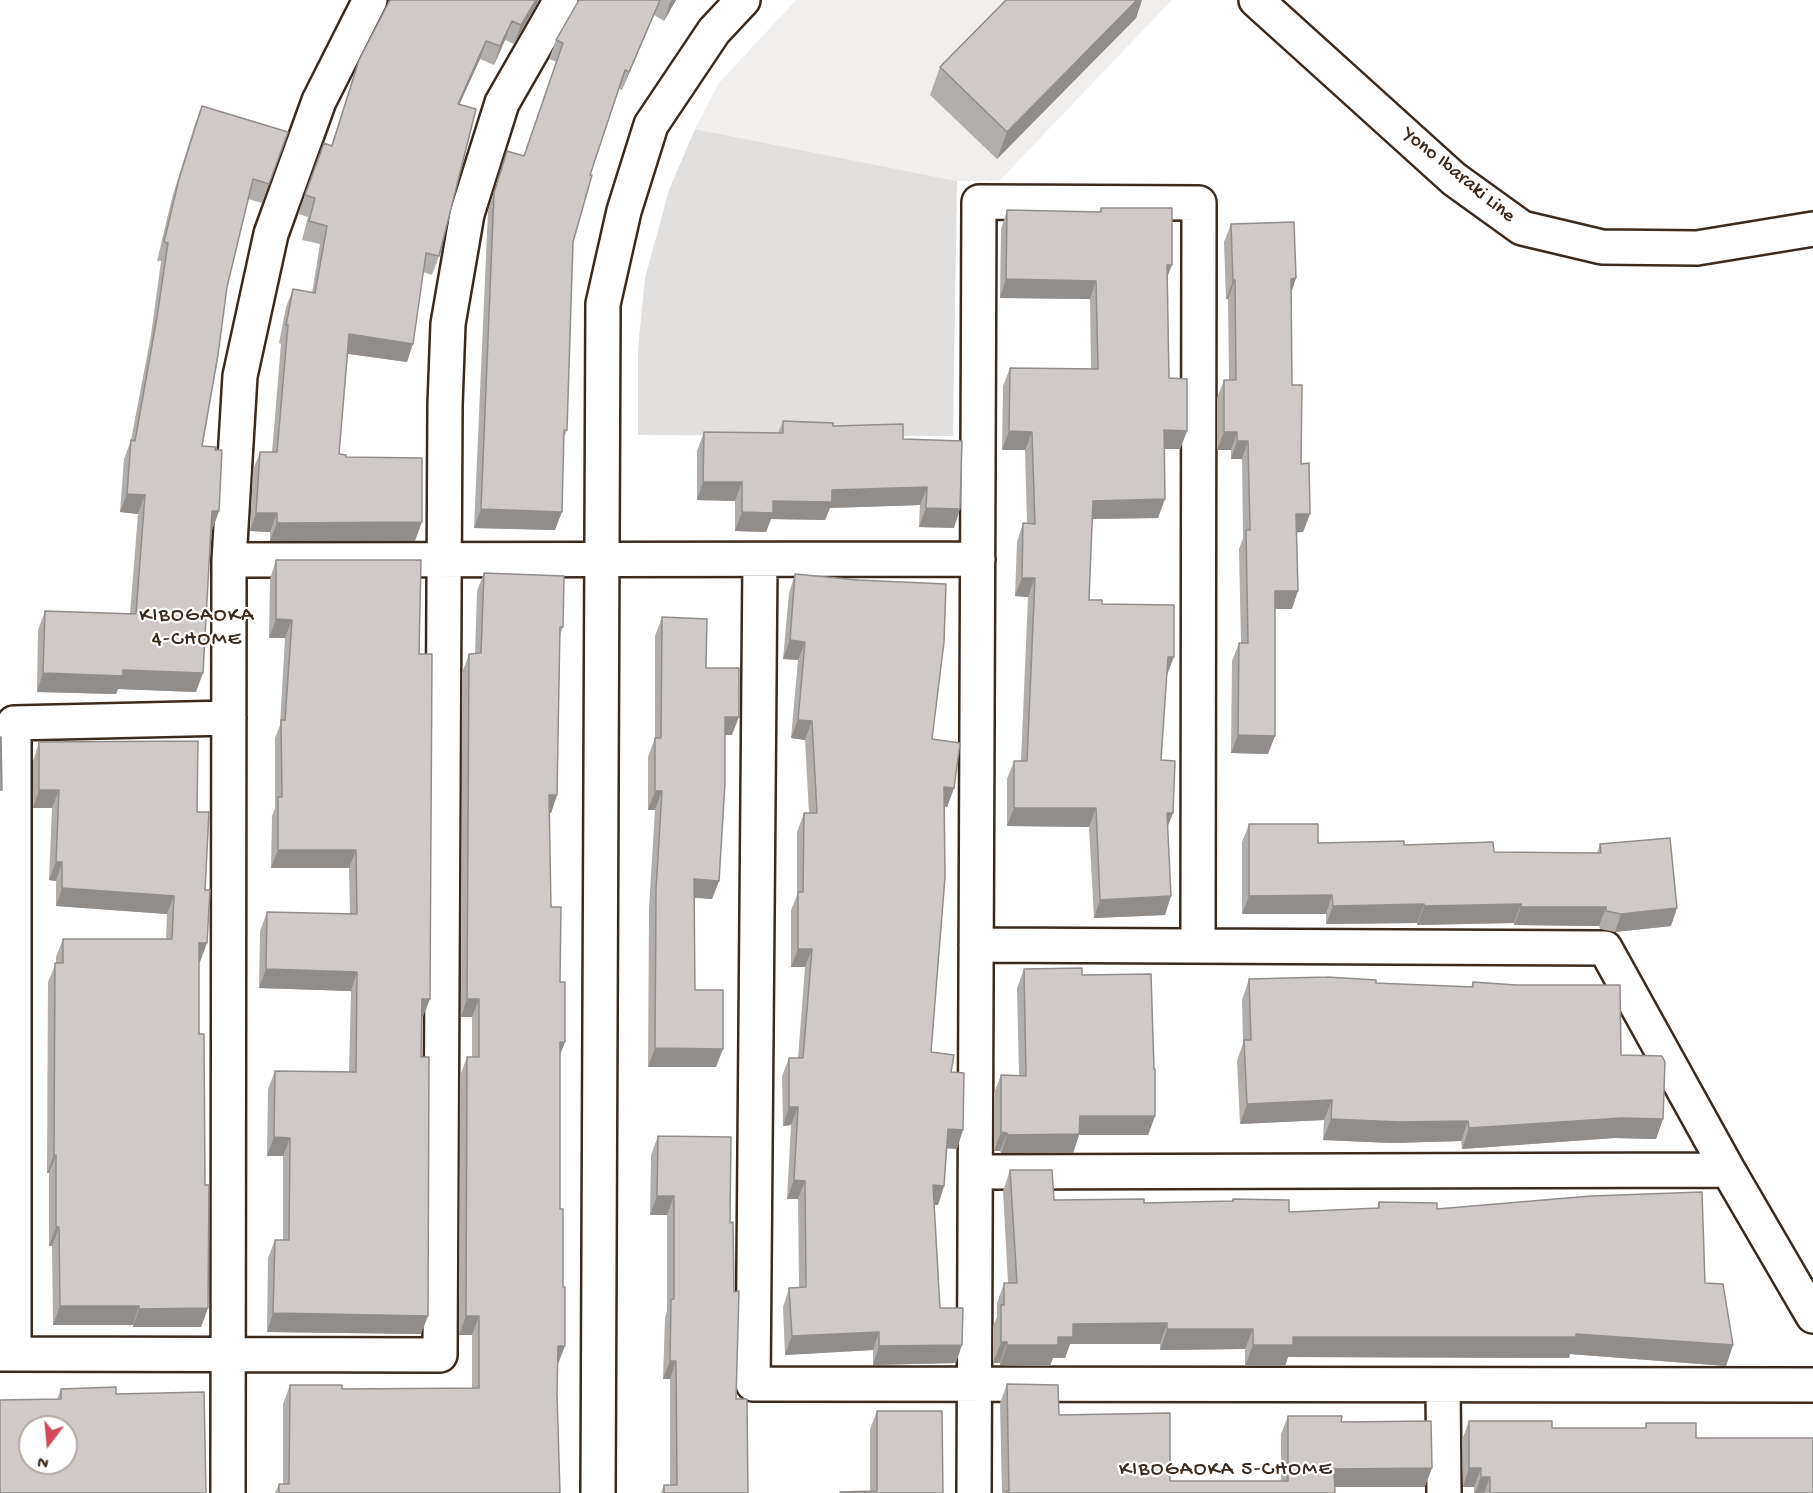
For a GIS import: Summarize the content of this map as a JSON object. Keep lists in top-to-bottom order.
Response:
{
  "streets": {
    "street": ["Yono Ibaraki Line"]
  },
  "districts": ["KIBOGAOKA 4-CHOME", "KIBOGAOKA 5-CHOME"],
  "north": "bottom"
}
